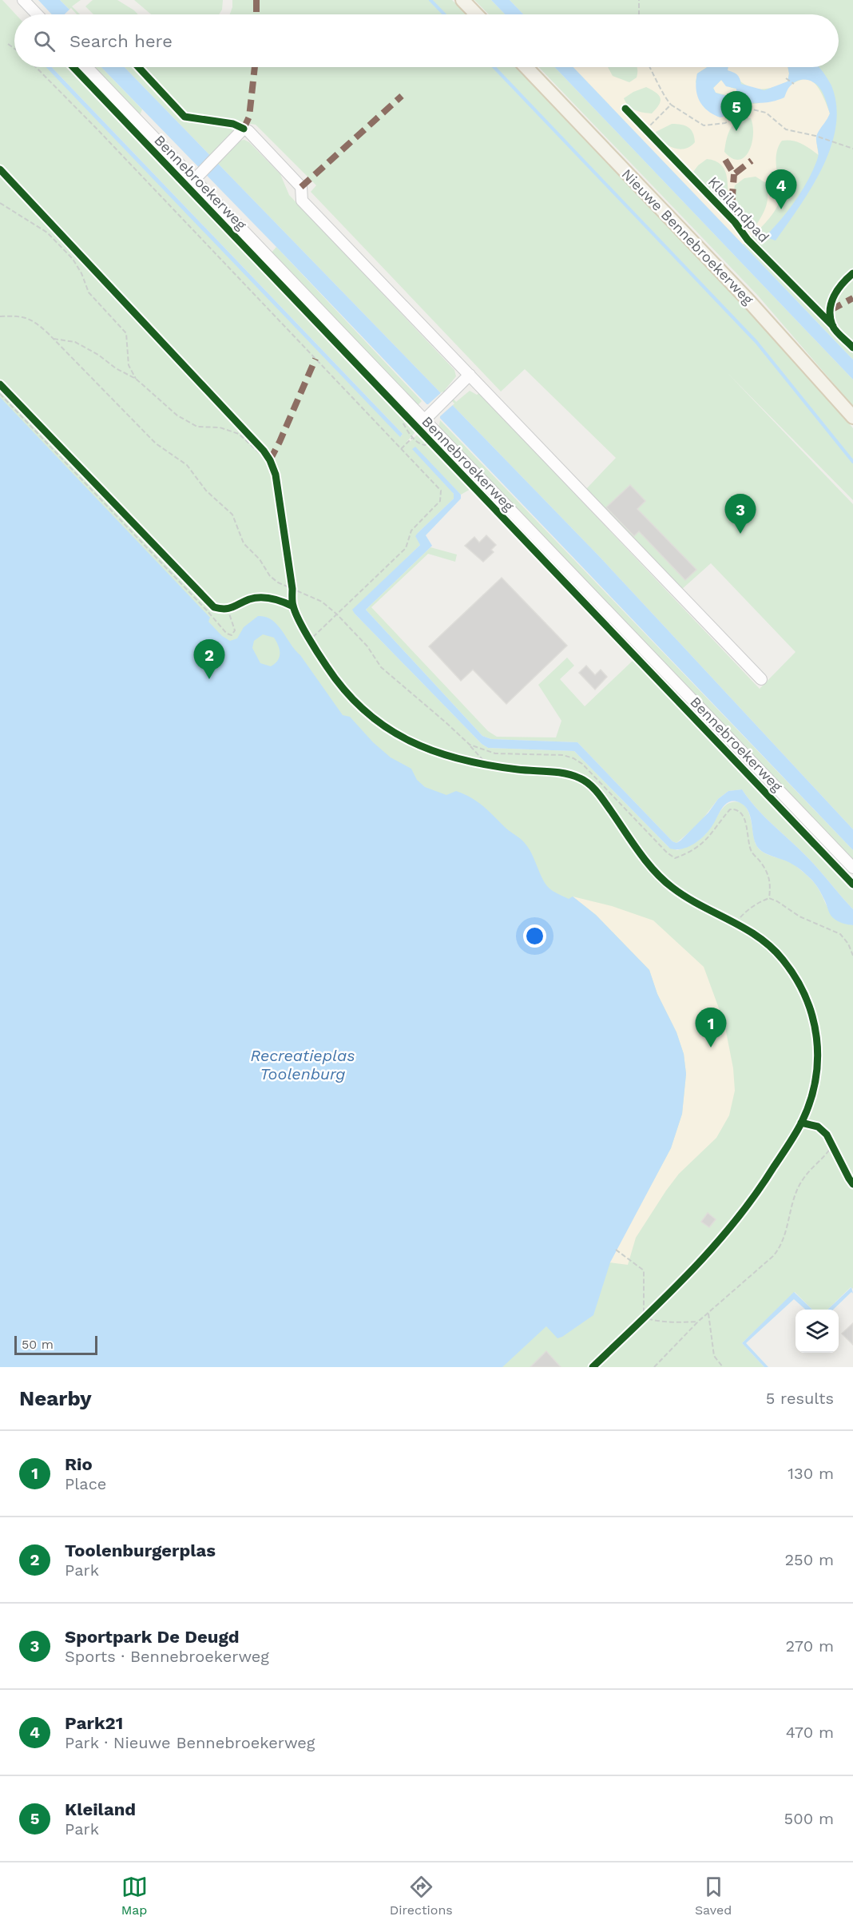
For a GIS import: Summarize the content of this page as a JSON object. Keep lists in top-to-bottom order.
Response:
{
  "streets": {
    "main road": ["Nieuwe Bennebroekerweg"],
    "street": ["Bennebroekerweg"],
    "cycle path": ["Kleilandpad"]
  },
  "water": ["Recreatieplas Toolenburg"],
  "scale_bar": "50 m",
  "page": {
    "search": "Search here",
    "pins": [
      "5",
      "4",
      "3",
      "2",
      "1"
    ],
    "scale": "50 m",
    "heading": ["Nearby", "5 results"],
    "list": [
      {
        "mark": "1",
        "name": "Rio",
        "note": "Place",
        "value": "130 m"
      },
      {
        "mark": "2",
        "name": "Toolenburgerplas",
        "note": "Park",
        "value": "250 m"
      },
      {
        "mark": "3",
        "name": "Sportpark De Deugd",
        "note": "Sports · Bennebroekerweg",
        "value": "270 m"
      },
      {
        "mark": "4",
        "name": "Park21",
        "note": "Park · Nieuwe Bennebroekerweg",
        "value": "470 m"
      },
      {
        "mark": "5",
        "name": "Kleiland",
        "note": "Park",
        "value": "500 m"
      }
    ],
    "nav": ["Map", "Directions", "Saved"]
  }
}
